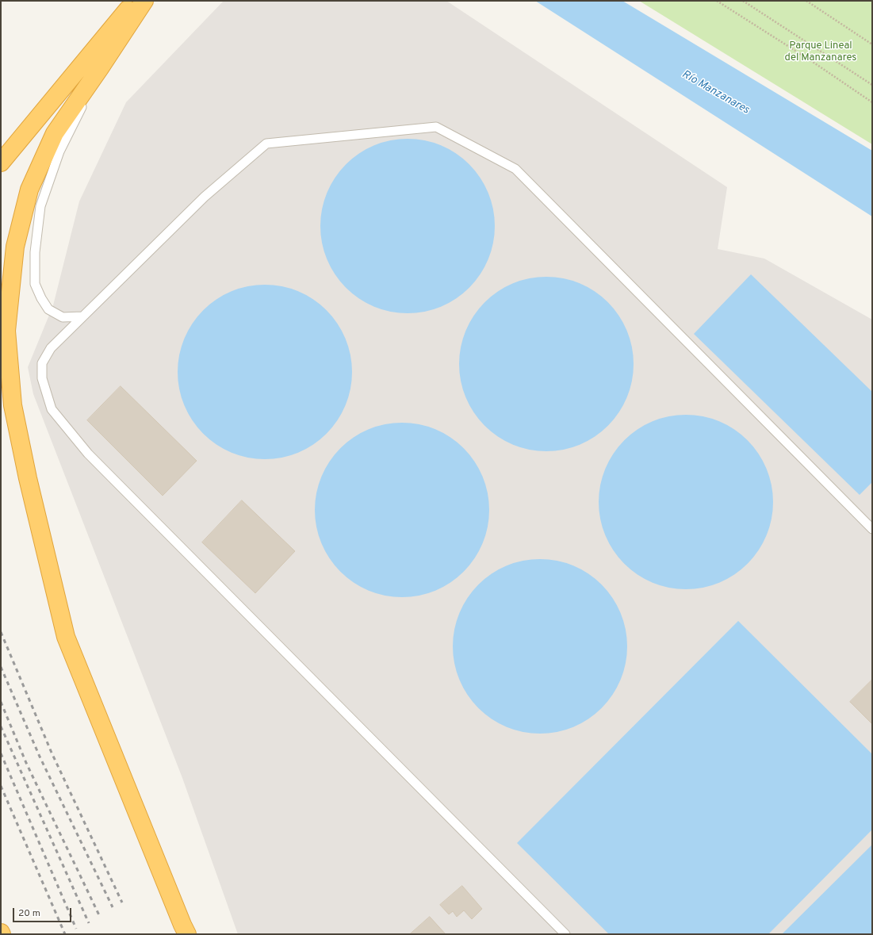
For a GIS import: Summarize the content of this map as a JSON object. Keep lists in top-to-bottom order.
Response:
{
  "water": ["Río Manzanares"],
  "parks": ["Parque Lineal del Manzanares"],
  "scale_bar": "20 m"
}
